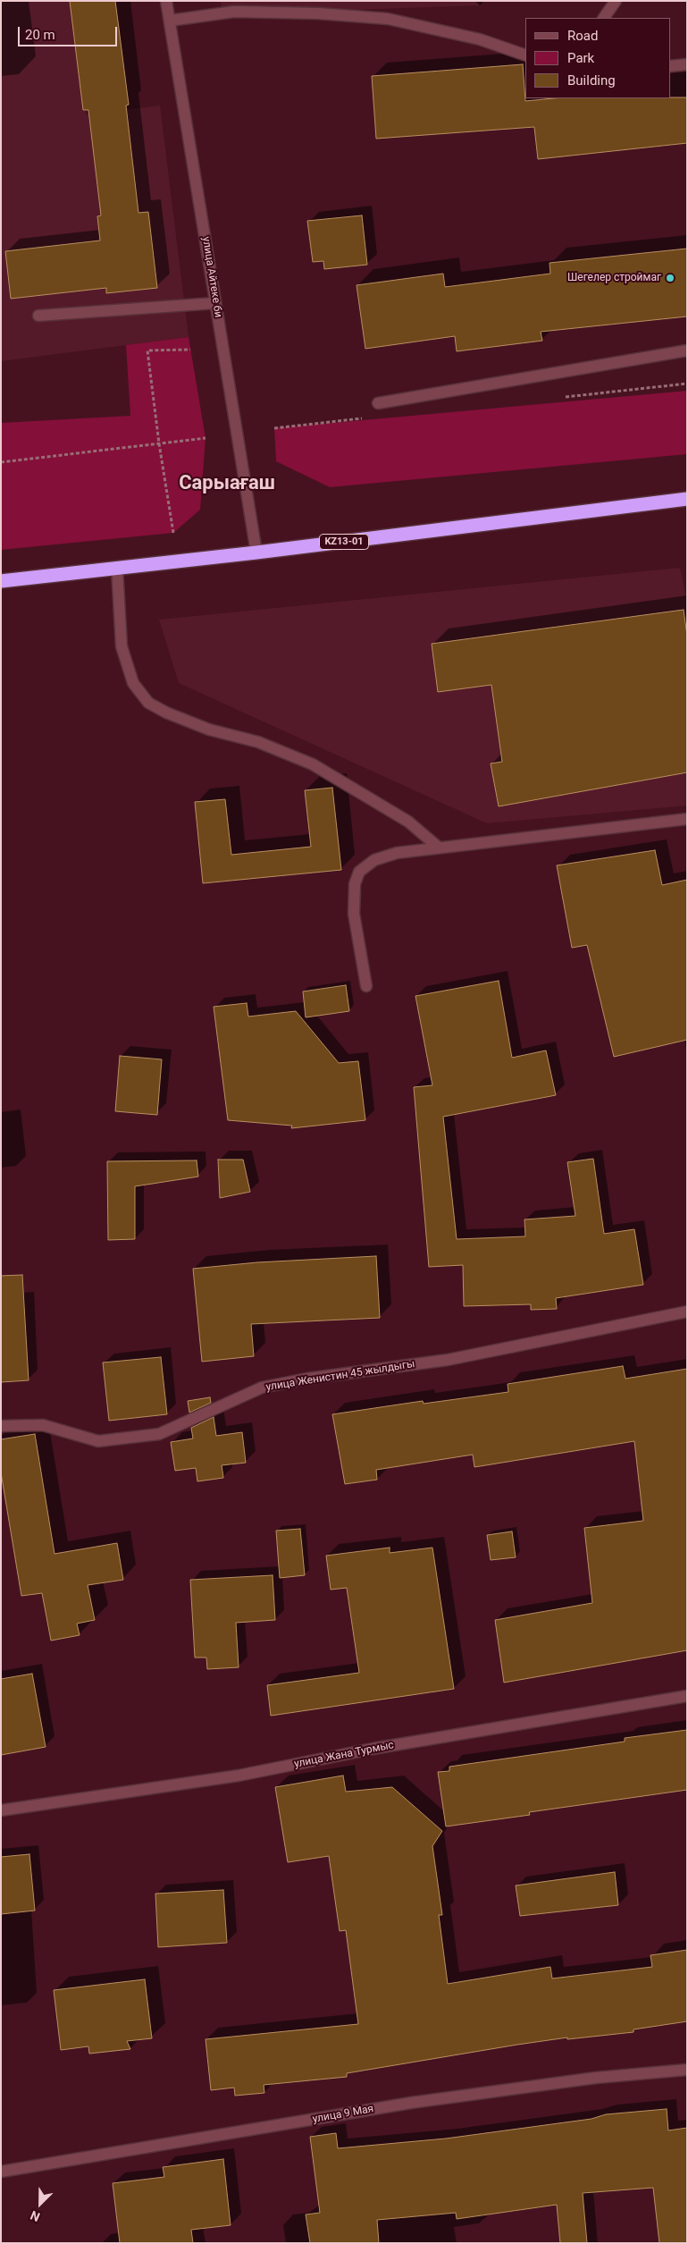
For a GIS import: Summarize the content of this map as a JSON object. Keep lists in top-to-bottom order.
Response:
{
  "streets": {
    "highway": ["KZ13-01"],
    "street": [
      "улица Айтеке би",
      "улица Женистин 45 жылдыгы",
      "улица Жана Турмыс",
      "улица 9 Мая"
    ]
  },
  "crossings": [
    ["улица Айтеке би", "KZ13-01"]
  ],
  "districts": ["Сарыағаш"],
  "places": ["Шегелер строймаг"],
  "legend": ["Road", "Park", "Building"],
  "scale_bar": "20 m",
  "north": "bottom left"
}
